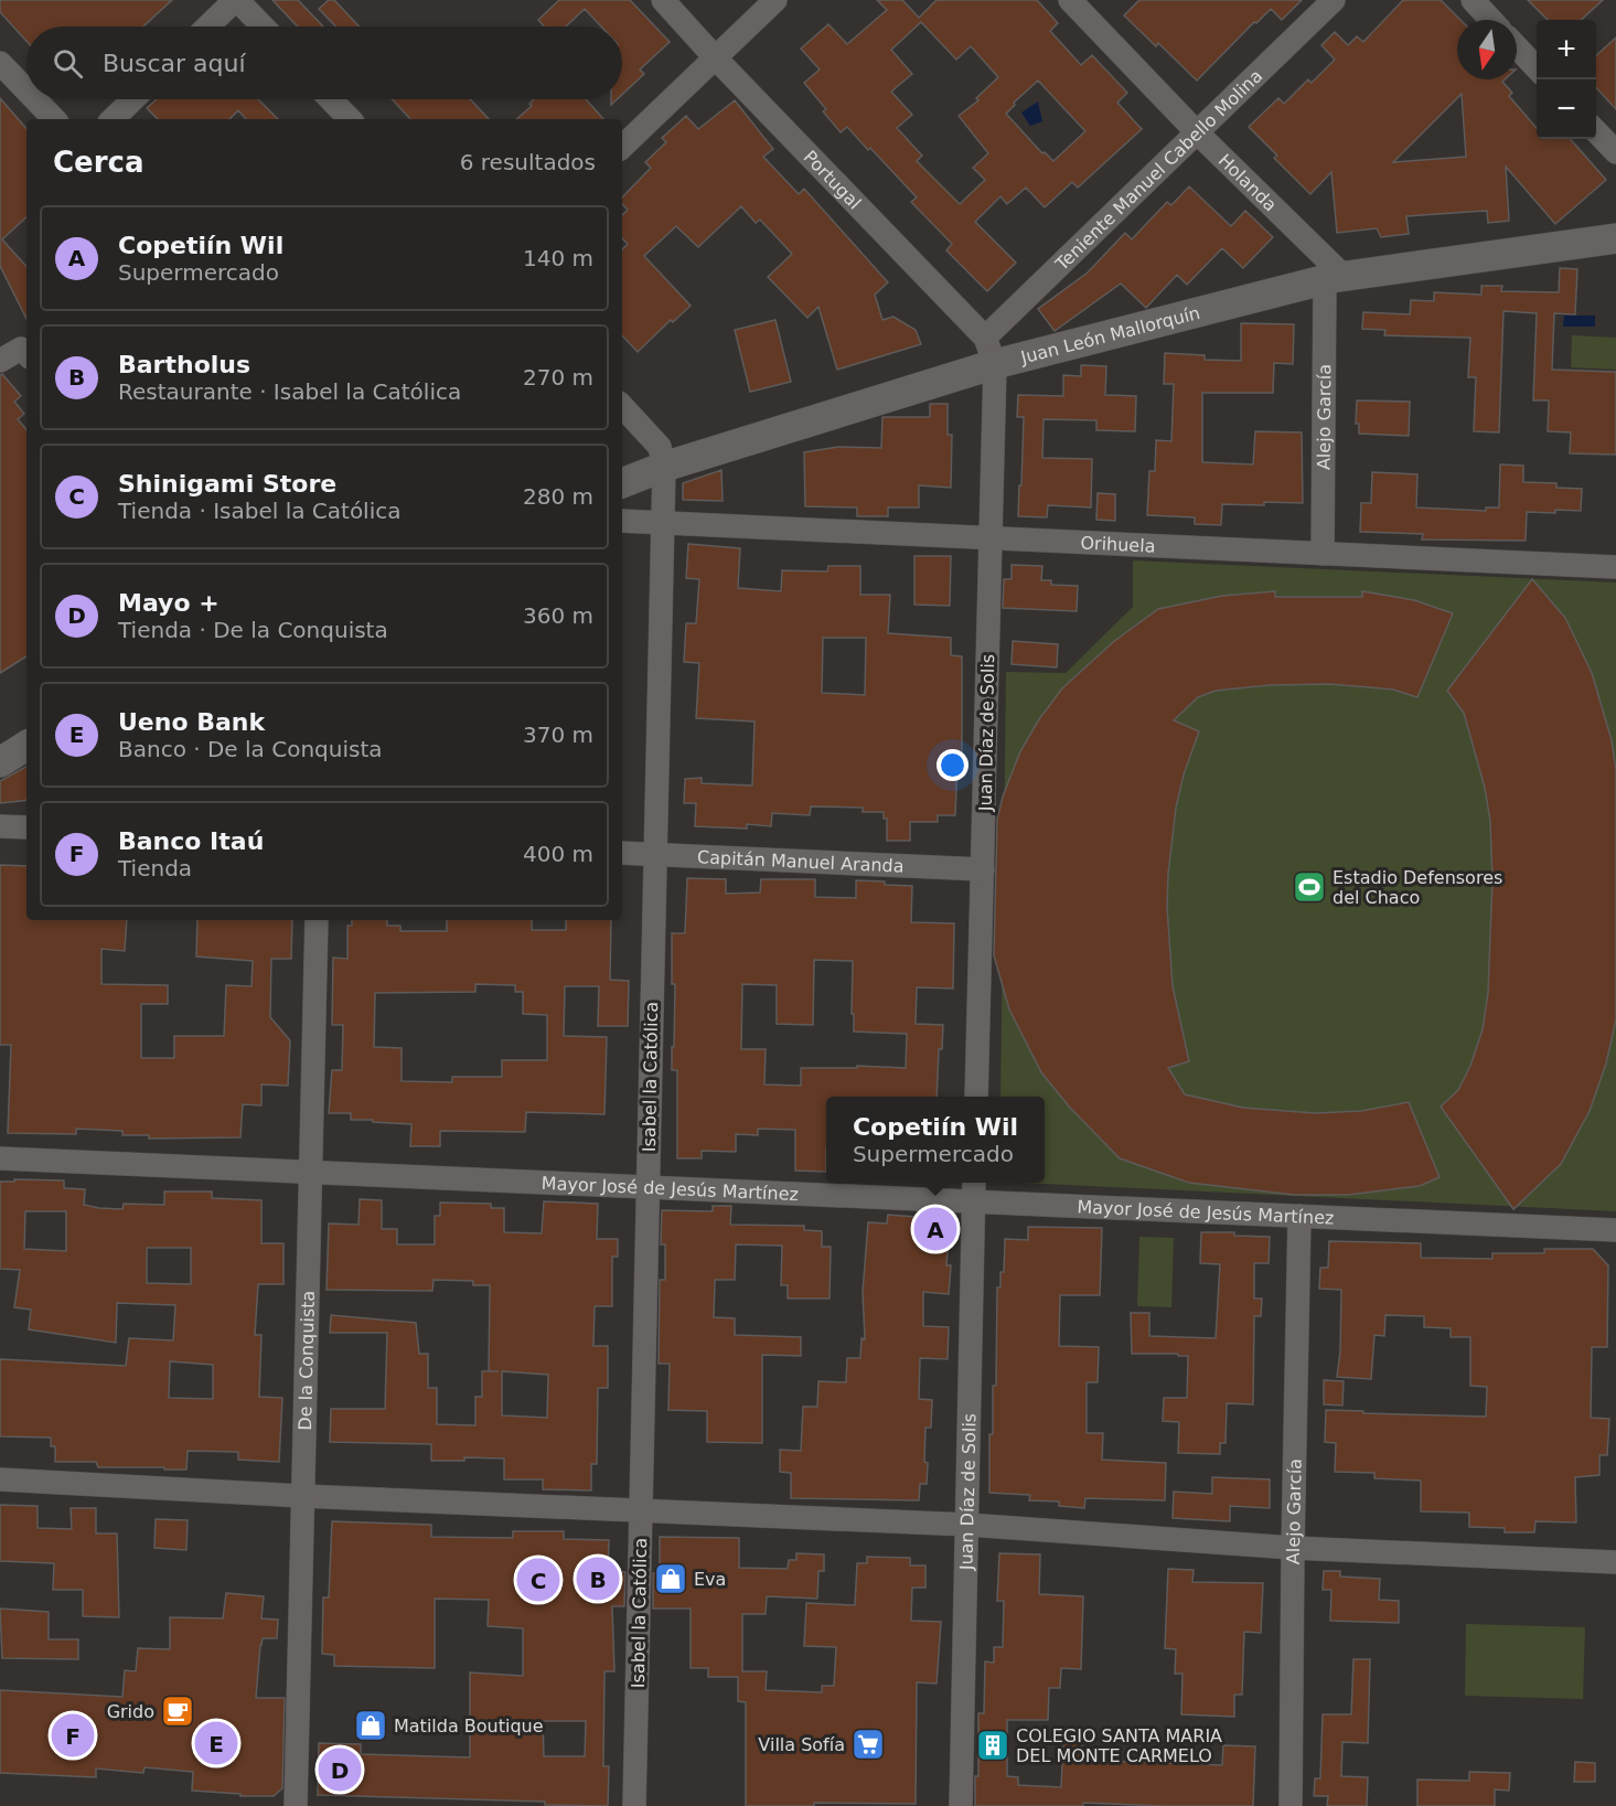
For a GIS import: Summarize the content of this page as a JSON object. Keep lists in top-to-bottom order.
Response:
{
  "streets": {
    "street": [
      "Teniente Manuel Cabello Molina",
      "Portugal",
      "Holanda",
      "Juan León Mallorquín",
      "Alejo García",
      "Orihuela",
      "Juan Díaz de Solis",
      "Capitán Manuel Aranda",
      "Isabel la Católica",
      "Mayor José de Jesús Martínez",
      "De la Conquista"
    ]
  },
  "crossings": [
    ["Teniente Manuel Cabello Molina", "Portugal"],
    ["Teniente Manuel Cabello Molina", "Holanda"],
    ["Teniente Manuel Cabello Molina", "Juan León Mallorquín"],
    ["Teniente Manuel Cabello Molina", "Juan Díaz de Solis"],
    ["Portugal", "Juan León Mallorquín"],
    ["Portugal", "Juan Díaz de Solis"],
    ["Holanda", "Juan León Mallorquín"],
    ["Holanda", "Alejo García"],
    ["Juan León Mallorquín", "Alejo García"],
    ["Juan León Mallorquín", "Juan Díaz de Solis"],
    ["Juan León Mallorquín", "Isabel la Católica"],
    ["Alejo García", "Orihuela"],
    ["Alejo García", "Mayor José de Jesús Martínez"],
    ["Orihuela", "Juan Díaz de Solis"],
    ["Orihuela", "Isabel la Católica"],
    ["Juan Díaz de Solis", "Capitán Manuel Aranda"],
    ["Juan Díaz de Solis", "Mayor José de Jesús Martínez"],
    ["Capitán Manuel Aranda", "Isabel la Católica"],
    ["Isabel la Católica", "Mayor José de Jesús Martínez"],
    ["Mayor José de Jesús Martínez", "De la Conquista"]
  ],
  "places": {
    "sports": ["Estadio Defensores del Chaco"],
    "shop": ["Eva", "Matilda Boutique"],
    "cafe": ["Grido"],
    "supermarket": ["Villa Sofía"],
    "building": ["COLEGIO SANTA MARIA DEL MONTE CARMELO"]
  },
  "north": "bottom",
  "page": {
    "map_buttons": ["+", "−"],
    "search": "Buscar aquí",
    "heading": ["Cerca", "6 resultados"],
    "list": [
      {
        "mark": "A",
        "name": "Copetiín Wil",
        "note": "Supermercado",
        "value": "140 m"
      },
      {
        "mark": "B",
        "name": "Bartholus",
        "note": "Restaurante · Isabel la Católica",
        "value": "270 m"
      },
      {
        "mark": "C",
        "name": "Shinigami Store",
        "note": "Tienda · Isabel la Católica",
        "value": "280 m"
      },
      {
        "mark": "D",
        "name": "Mayo +",
        "note": "Tienda · De la Conquista",
        "value": "360 m"
      },
      {
        "mark": "E",
        "name": "Ueno Bank",
        "note": "Banco · De la Conquista",
        "value": "370 m"
      },
      {
        "mark": "F",
        "name": "Banco Itaú",
        "note": "Tienda",
        "value": "400 m"
      }
    ],
    "popup": ["Copetiín Wil", "Supermercado"],
    "pins": [
      "A",
      "B",
      "C",
      "F",
      "E",
      "D"
    ]
  }
}
